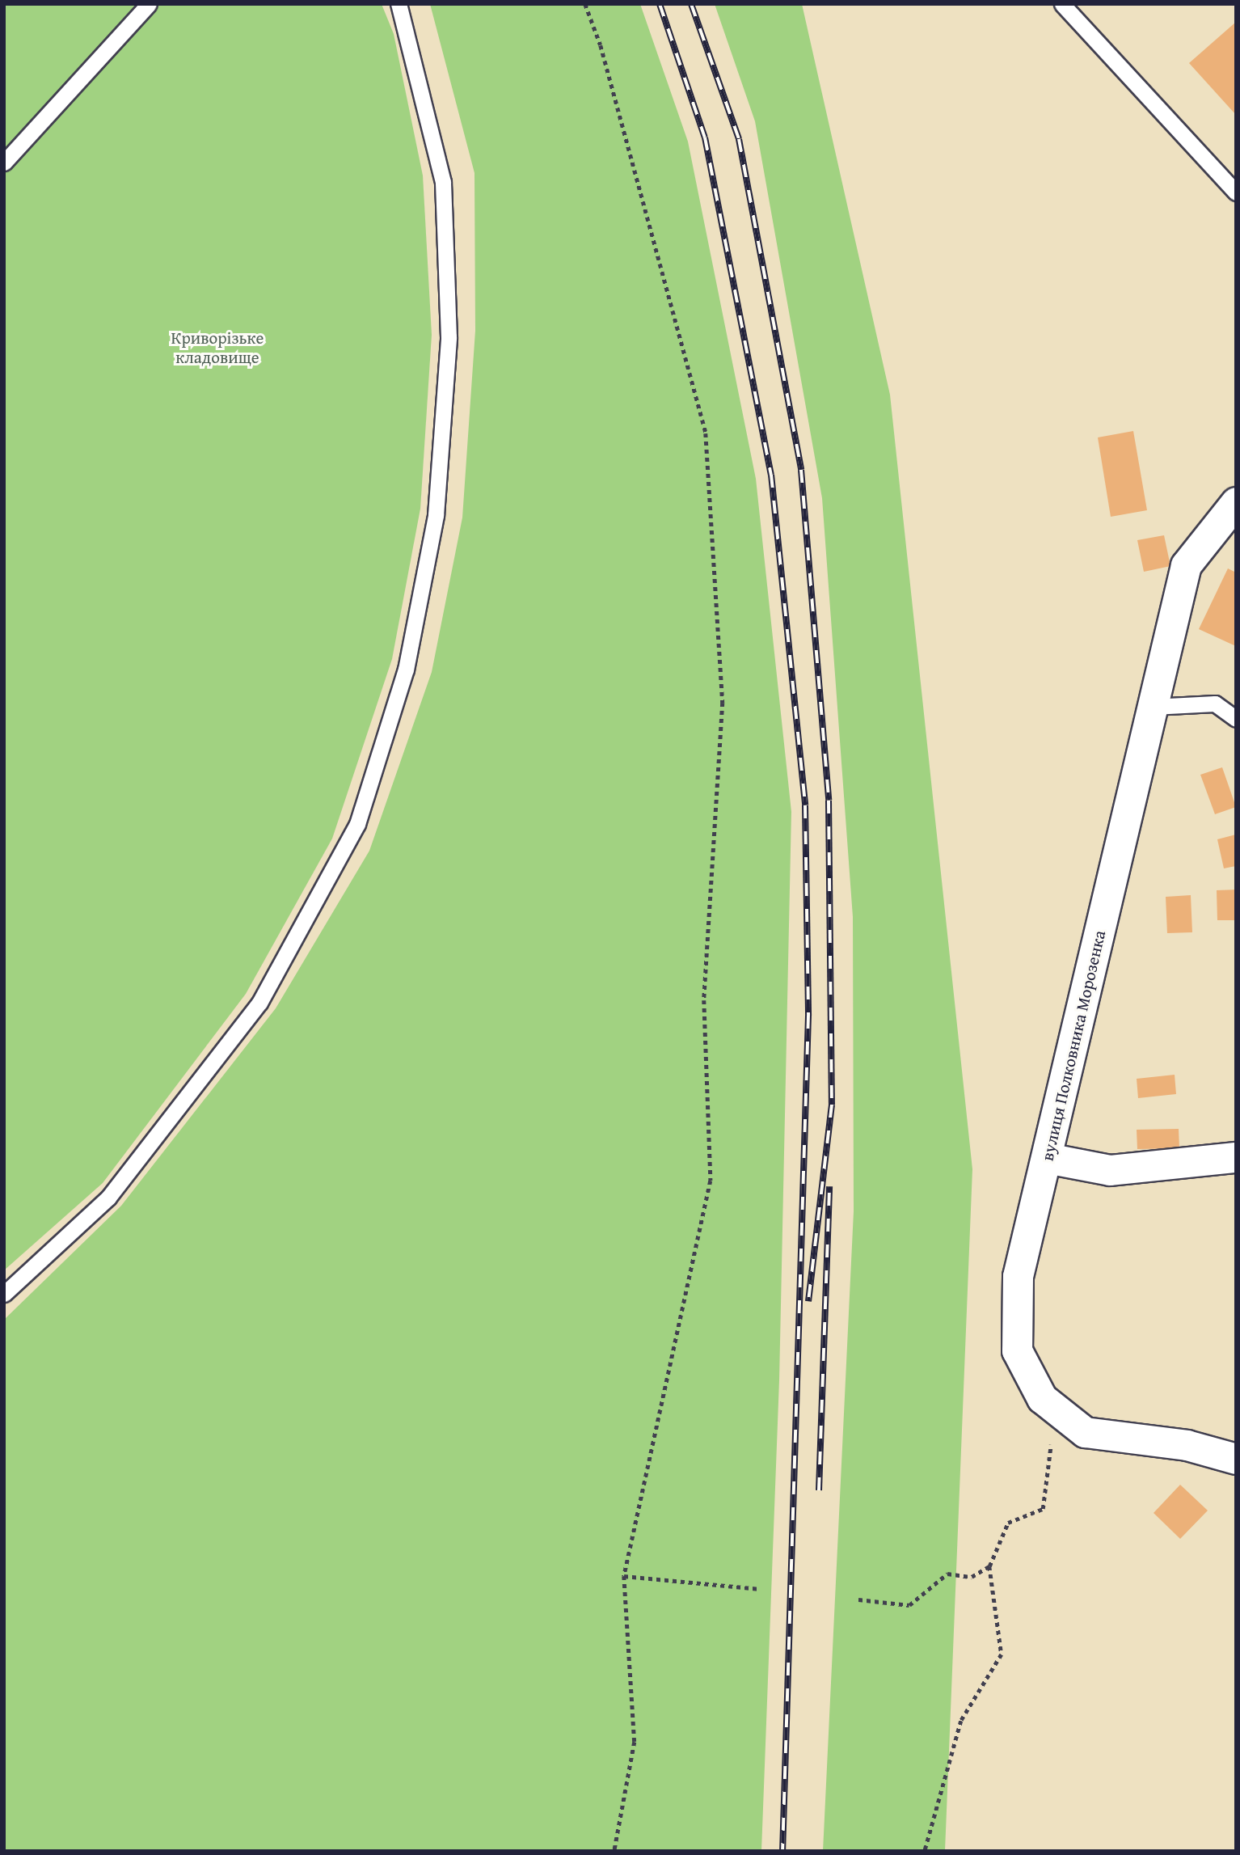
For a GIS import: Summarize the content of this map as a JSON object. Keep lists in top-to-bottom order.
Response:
{
  "streets": {
    "street": ["вулиця Полковника Морозенка"]
  },
  "parks": ["Криворізьке кладовище"]
}
